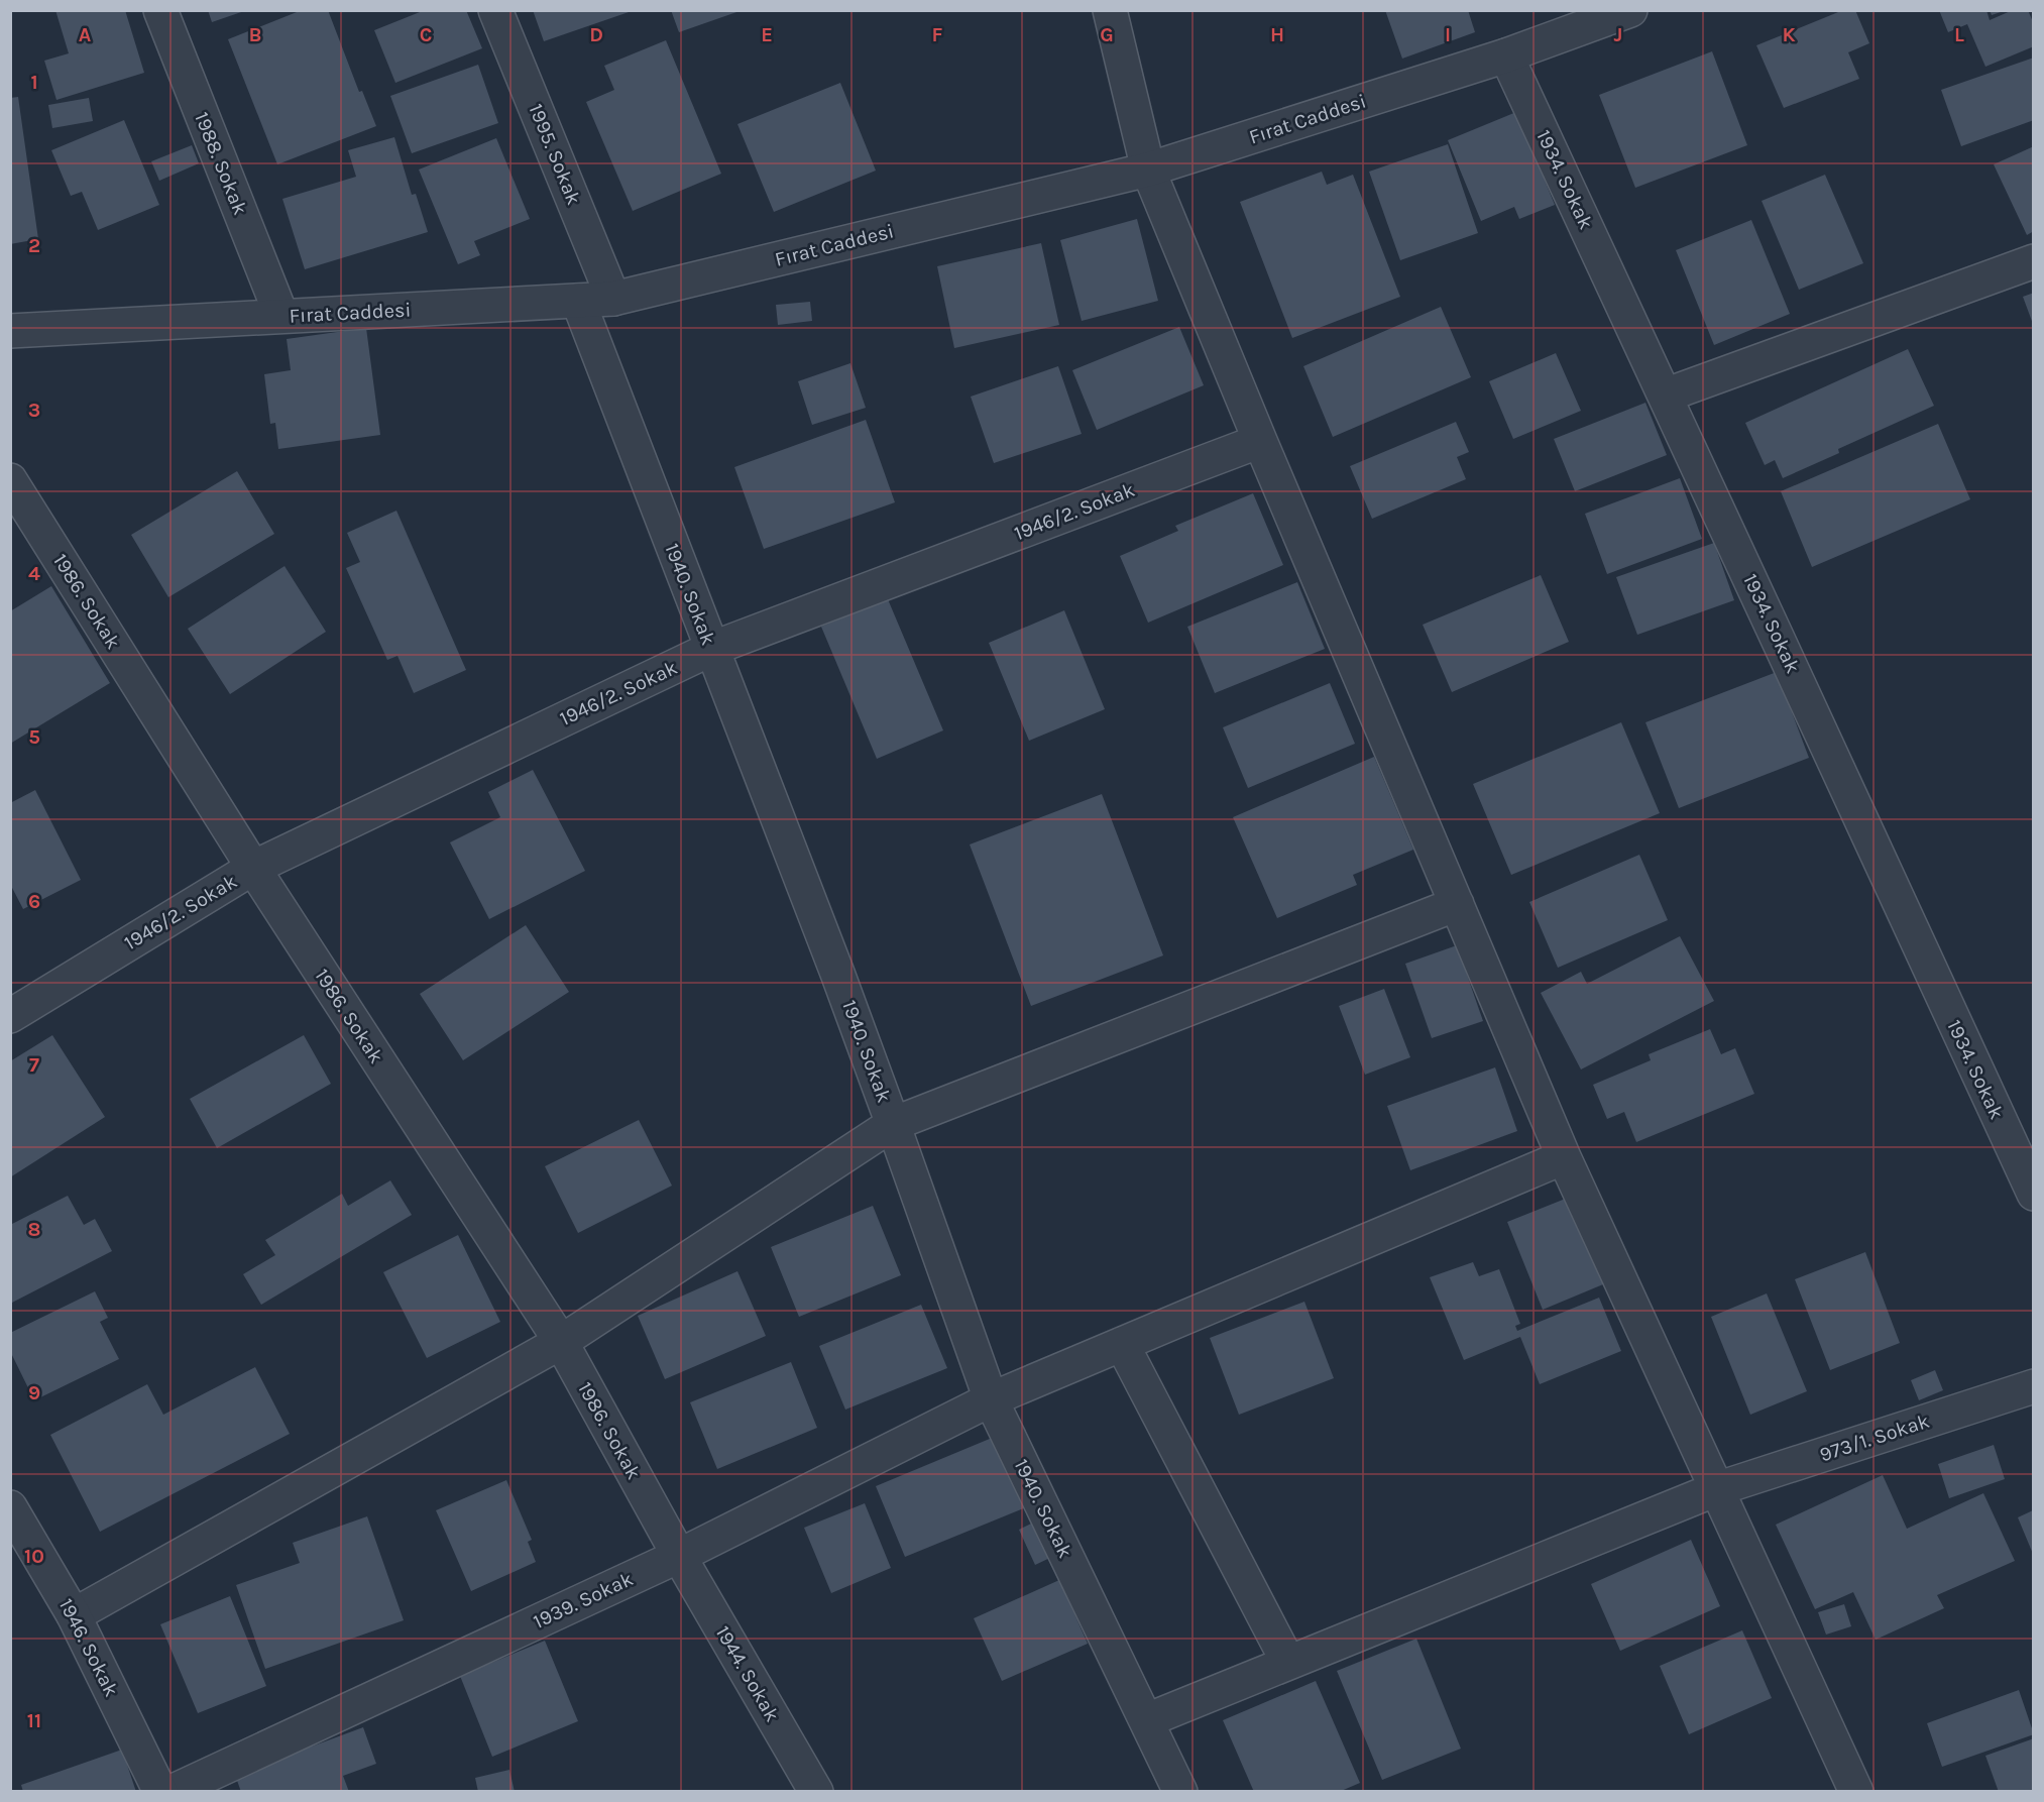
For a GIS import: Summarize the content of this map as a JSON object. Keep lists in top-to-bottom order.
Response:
{
  "streets": {
    "street": [
      "Fırat Caddesi",
      "1995. Sokak",
      "1988. Sokak",
      "1934. Sokak",
      "1946/2. Sokak",
      "1940. Sokak",
      "1986. Sokak",
      "973/1. Sokak",
      "1939. Sokak",
      "1946. Sokak",
      "1944. Sokak"
    ]
  },
  "crossings": [
    ["Fırat Caddesi", "1995. Sokak"],
    ["Fırat Caddesi", "1988. Sokak"],
    ["Fırat Caddesi", "1934. Sokak"],
    ["Fırat Caddesi", "1940. Sokak"],
    ["1946/2. Sokak", "1940. Sokak"],
    ["1946/2. Sokak", "1986. Sokak"],
    ["1940. Sokak", "973/1. Sokak"],
    ["1940. Sokak", "1939. Sokak"],
    ["1986. Sokak", "1939. Sokak"],
    ["1986. Sokak", "1944. Sokak"],
    ["1939. Sokak", "1944. Sokak"]
  ],
  "grid": {
    "columns": [
      "A",
      "B",
      "C",
      "D",
      "E",
      "F",
      "G",
      "H",
      "I",
      "J",
      "K",
      "L"
    ],
    "rows": [
      "1",
      "2",
      "3",
      "4",
      "5",
      "6",
      "7",
      "8",
      "9",
      "10",
      "11"
    ]
  }
}
